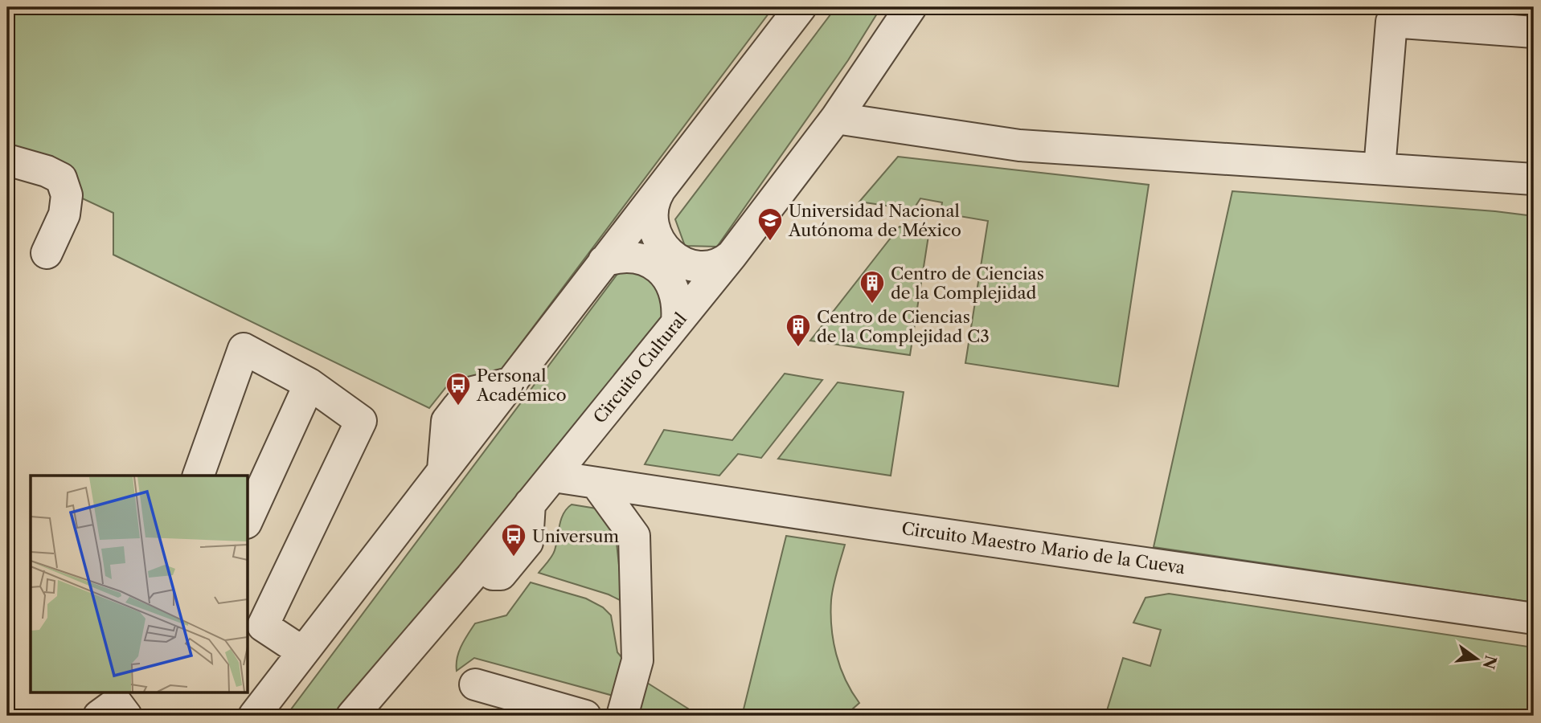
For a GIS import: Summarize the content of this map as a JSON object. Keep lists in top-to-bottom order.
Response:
{
  "streets": {
    "street": ["Circuito Cultural", "Circuito Maestro Mario de la Cueva"]
  },
  "crossings": [
    ["Circuito Cultural", "Circuito Maestro Mario de la Cueva"]
  ],
  "places": {
    "school or university": ["Universidad Nacional Autónoma de México"],
    "building": ["Centro de Ciencias de la Complejidad", "Centro de Ciencias de la Complejidad C3"],
    "bus stop": ["Personal Académico", "Universum"]
  },
  "north": "right"
}
